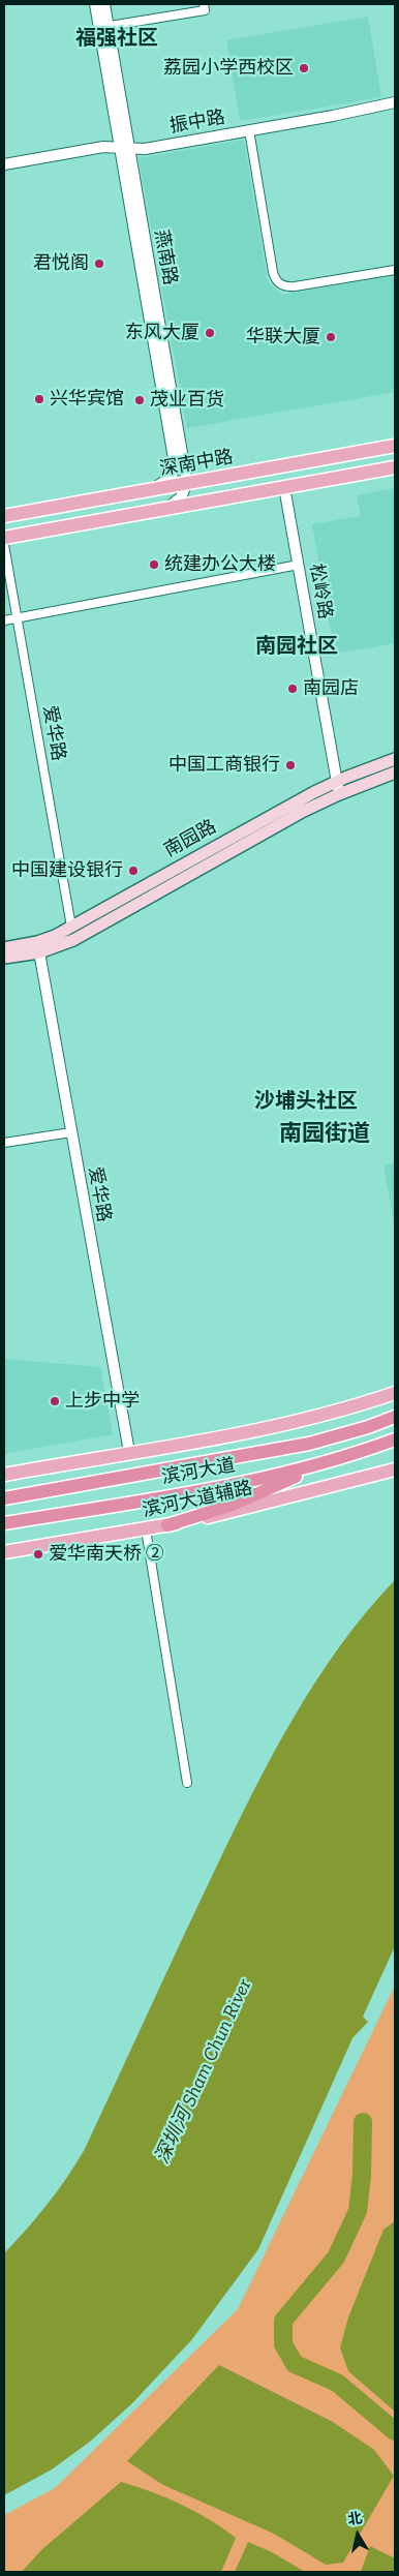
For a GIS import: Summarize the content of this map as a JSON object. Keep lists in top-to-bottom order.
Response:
{
  "streets": {
    "highway": ["滨河大道"],
    "main road": ["深南中路", "南园路", "滨河大道辅路"],
    "street": [
      "振中路",
      "燕南路",
      "松岭路",
      "爱华路"
    ]
  },
  "crossings": [
    ["振中路", "燕南路"],
    ["燕南路", "深南中路"],
    ["松岭路", "南园路"],
    ["爱华路", "南园路"]
  ],
  "districts": [
    "福强社区",
    "南园社区",
    "沙埔头社区",
    "南园街道"
  ],
  "water": ["深圳河 Sham Chun River"],
  "places": [
    "荔园小学西校区",
    "君悦阁",
    "东风大厦",
    "华联大厦",
    "兴华宾馆",
    "茂业百货",
    "统建办公大楼",
    "南园店",
    "中国工商银行",
    "中国建设银行",
    "上步中学",
    "爱华南天桥 ②"
  ],
  "north": "top"
}
